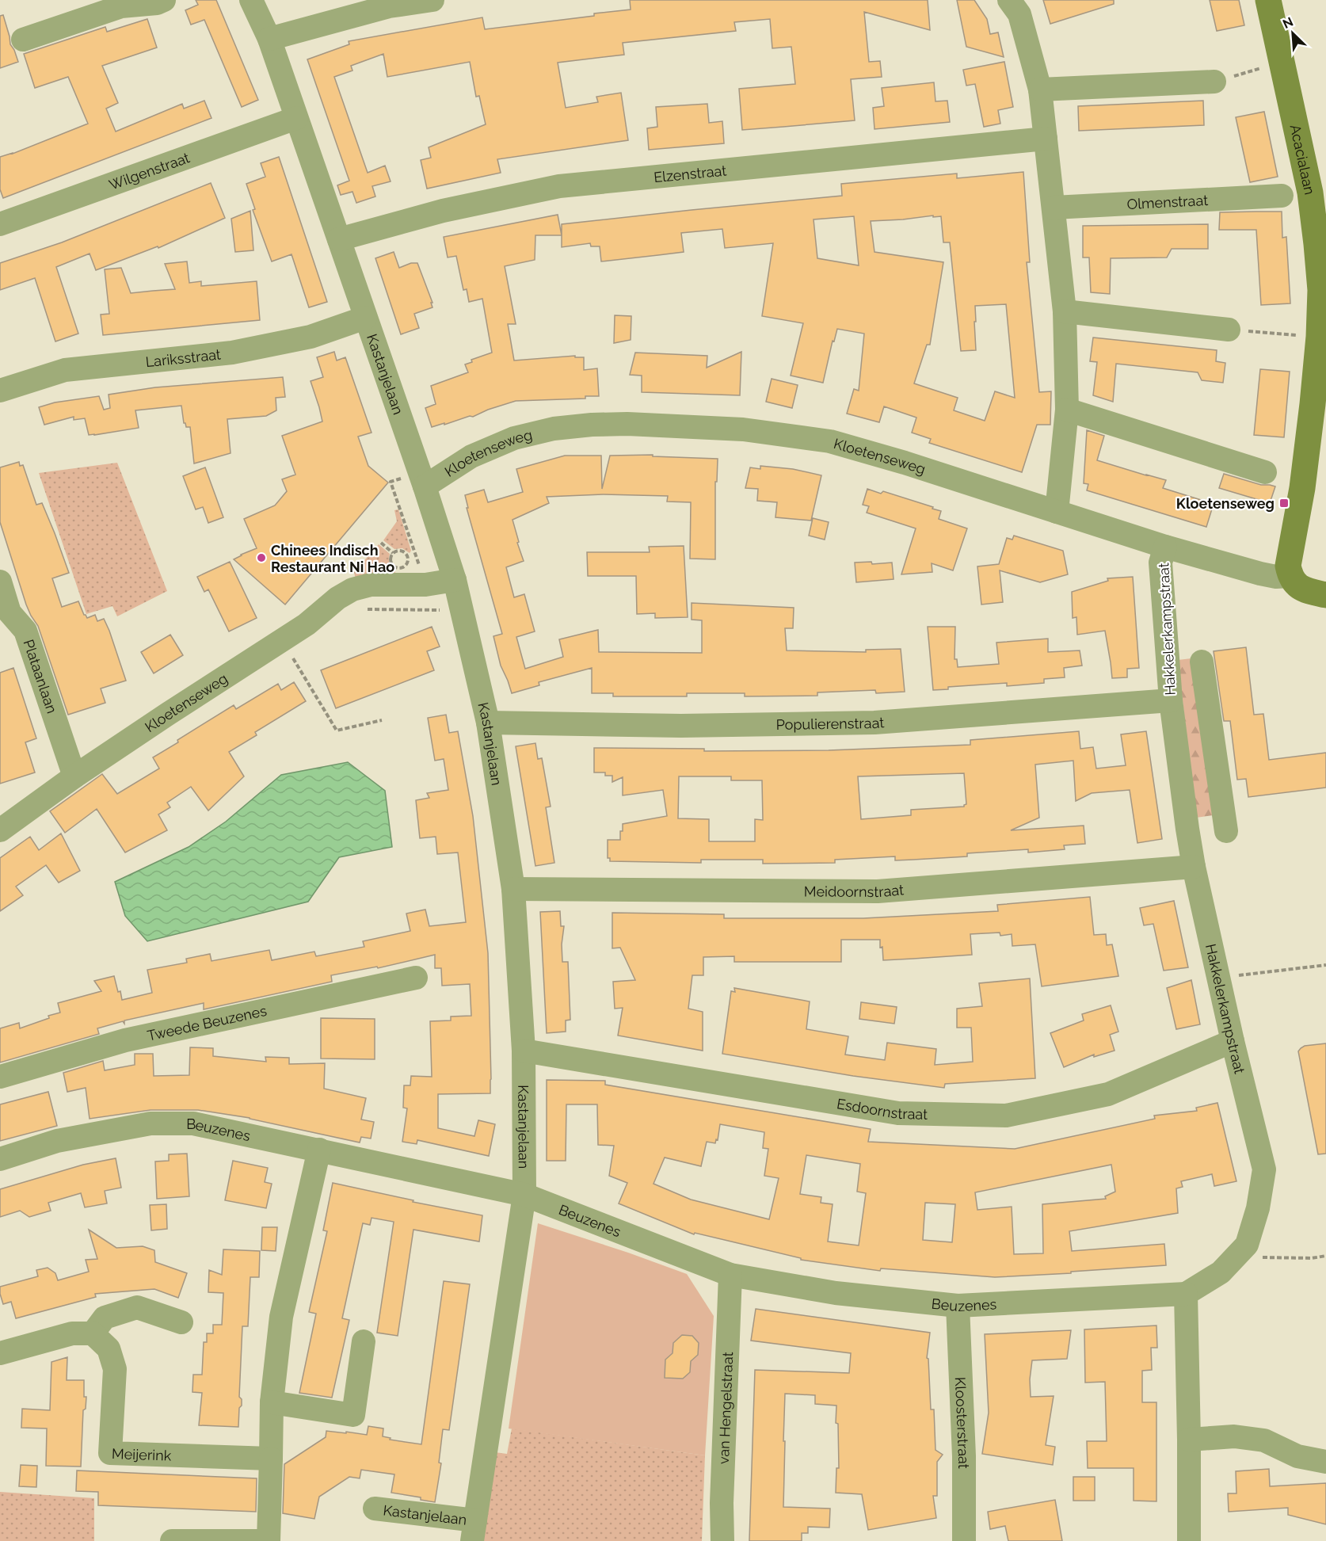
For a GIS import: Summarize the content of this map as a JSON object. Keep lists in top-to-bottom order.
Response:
{
  "streets": {
    "street": [
      "Acacialaan",
      "Wilgenstraat",
      "Elzenstraat",
      "Olmenstraat",
      "Lariksstraat",
      "Kastanjelaan",
      "Kloetenseweg",
      "Hakkelerkampstraat",
      "Plataanlaan",
      "Populierenstraat",
      "Meidoornstraat",
      "Tweede Beuzenes",
      "Esdoornstraat",
      "Beuzenes",
      "van Hengelstraat",
      "Kloosterstraat",
      "Meijerink"
    ]
  },
  "crossings": [
    ["Acacialaan", "Kloetenseweg"],
    ["Wilgenstraat", "Kastanjelaan"],
    ["Elzenstraat", "Kastanjelaan"],
    ["Lariksstraat", "Kastanjelaan"],
    ["Kastanjelaan", "Kloetenseweg"],
    ["Kastanjelaan", "Populierenstraat"],
    ["Kastanjelaan", "Meidoornstraat"],
    ["Kastanjelaan", "Esdoornstraat"],
    ["Kastanjelaan", "Beuzenes"],
    ["Kloetenseweg", "Hakkelerkampstraat"],
    ["Kloetenseweg", "Plataanlaan"],
    ["Hakkelerkampstraat", "Populierenstraat"],
    ["Hakkelerkampstraat", "Meidoornstraat"],
    ["Hakkelerkampstraat", "Esdoornstraat"],
    ["Hakkelerkampstraat", "Beuzenes"],
    ["Beuzenes", "van Hengelstraat"],
    ["Beuzenes", "Kloosterstraat"]
  ],
  "places": {
    "transit": ["Kloetenseweg"],
    "other": ["Chinees Indisch Restaurant Ni Hao"]
  },
  "north": "top left"
}
